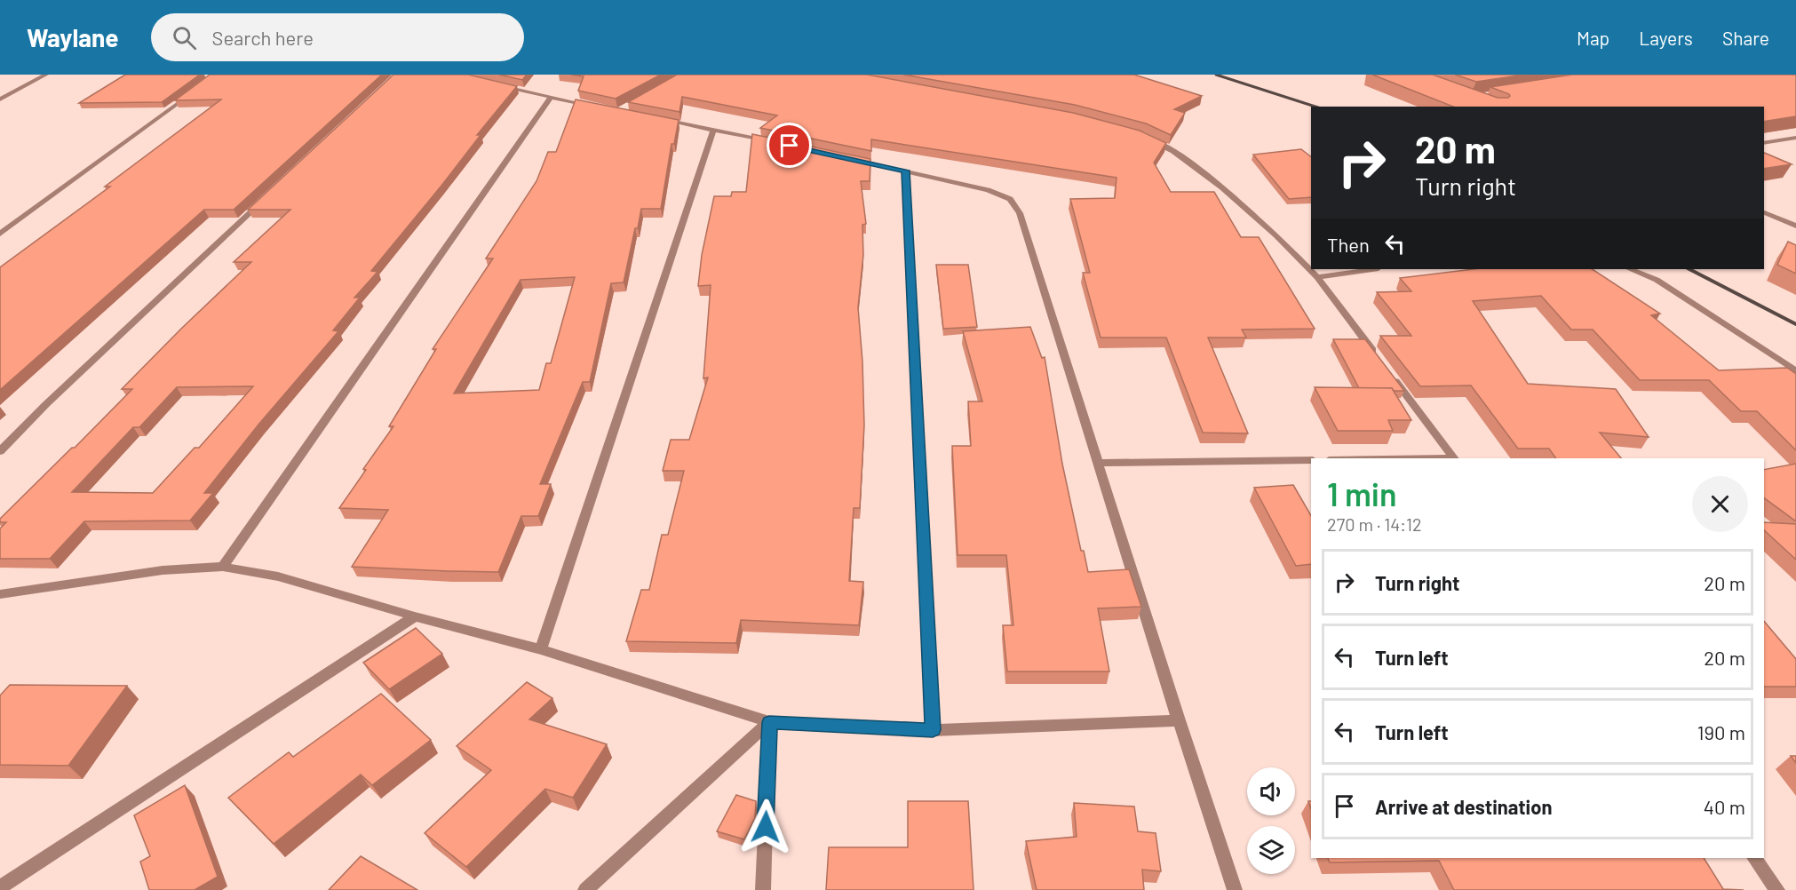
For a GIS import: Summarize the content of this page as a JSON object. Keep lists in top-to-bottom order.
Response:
{
  "page": {
    "header": "Waylane",
    "search": "Search here",
    "nav": ["Map", "Layers", "Share"],
    "turn": ["20 m", "Turn right"],
    "then": "Then",
    "heading": ["1 min", "270 m · 14:12"],
    "list": [
      {
        "name": "Turn right",
        "value": "20 m"
      },
      {
        "name": "Turn left",
        "value": "20 m"
      },
      {
        "name": "Turn left",
        "value": "190 m"
      },
      {
        "name": "Arrive at destination",
        "value": "40 m"
      }
    ]
  }
}
